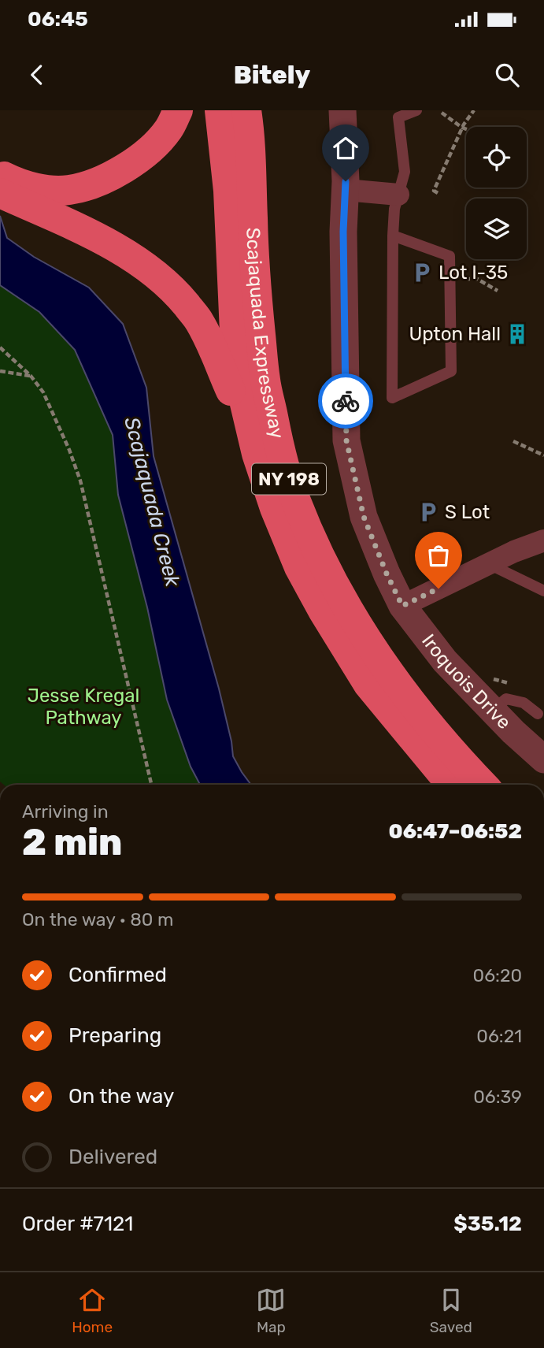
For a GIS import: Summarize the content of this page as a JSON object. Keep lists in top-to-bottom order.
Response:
{
  "streets": {
    "highway": ["Scajaquada Expressway", "NY 198"],
    "street": ["Iroquois Drive"]
  },
  "water": ["Scajaquada Creek"],
  "parks": ["Jesse Kregal Pathway"],
  "places": {
    "parking": ["Lot I-35", "S Lot"],
    "building": ["Upton Hall"]
  },
  "page": {
    "status": "06:45",
    "header": "Bitely",
    "heading": ["2 min", "Arriving in", "06:47–06:52"],
    "panel": ["Order #7121", "$35.12"],
    "bar": "On the way · 80 m",
    "list": [
      ["Confirmed", "06:20"],
      ["Preparing", "06:21"],
      ["On the way", "06:39"],
      "Delivered"
    ],
    "tabs": ["Home", "Map", "Saved"]
  }
}
